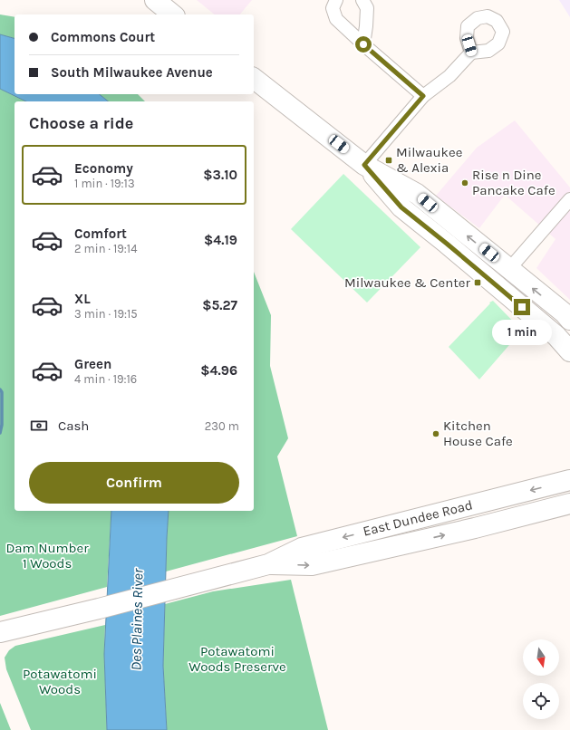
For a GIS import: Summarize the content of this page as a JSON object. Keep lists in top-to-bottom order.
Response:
{
  "streets": {
    "main road": ["East Dundee Road"]
  },
  "water": ["Des Plaines River"],
  "parks": ["Dam Number 1 Woods", "Potawatomi Woods Preserve", "Potawatomi Woods"],
  "places": {
    "transit": ["Milwaukee & Alexia", "Milwaukee & Center"],
    "other": ["Rise n Dine Pancake Cafe", "Kitchen House Cafe"]
  },
  "north": "bottom",
  "page": {
    "banner": ["Commons Court", "South Milwaukee Avenue"],
    "heading": "Choose a ride",
    "list": [
      {
        "name": "Economy",
        "note": "1 min · 19:13",
        "value": "$3.10"
      },
      {
        "name": "Comfort",
        "note": "2 min · 19:14",
        "value": "$4.19"
      },
      {
        "name": "XL",
        "note": "3 min · 19:15",
        "value": "$5.27"
      },
      {
        "name": "Green",
        "note": "4 min · 19:16",
        "value": "$4.96"
      }
    ],
    "bubble": "1 min",
    "pay": ["Cash", "230 m"],
    "buttons": "Confirm"
  }
}
